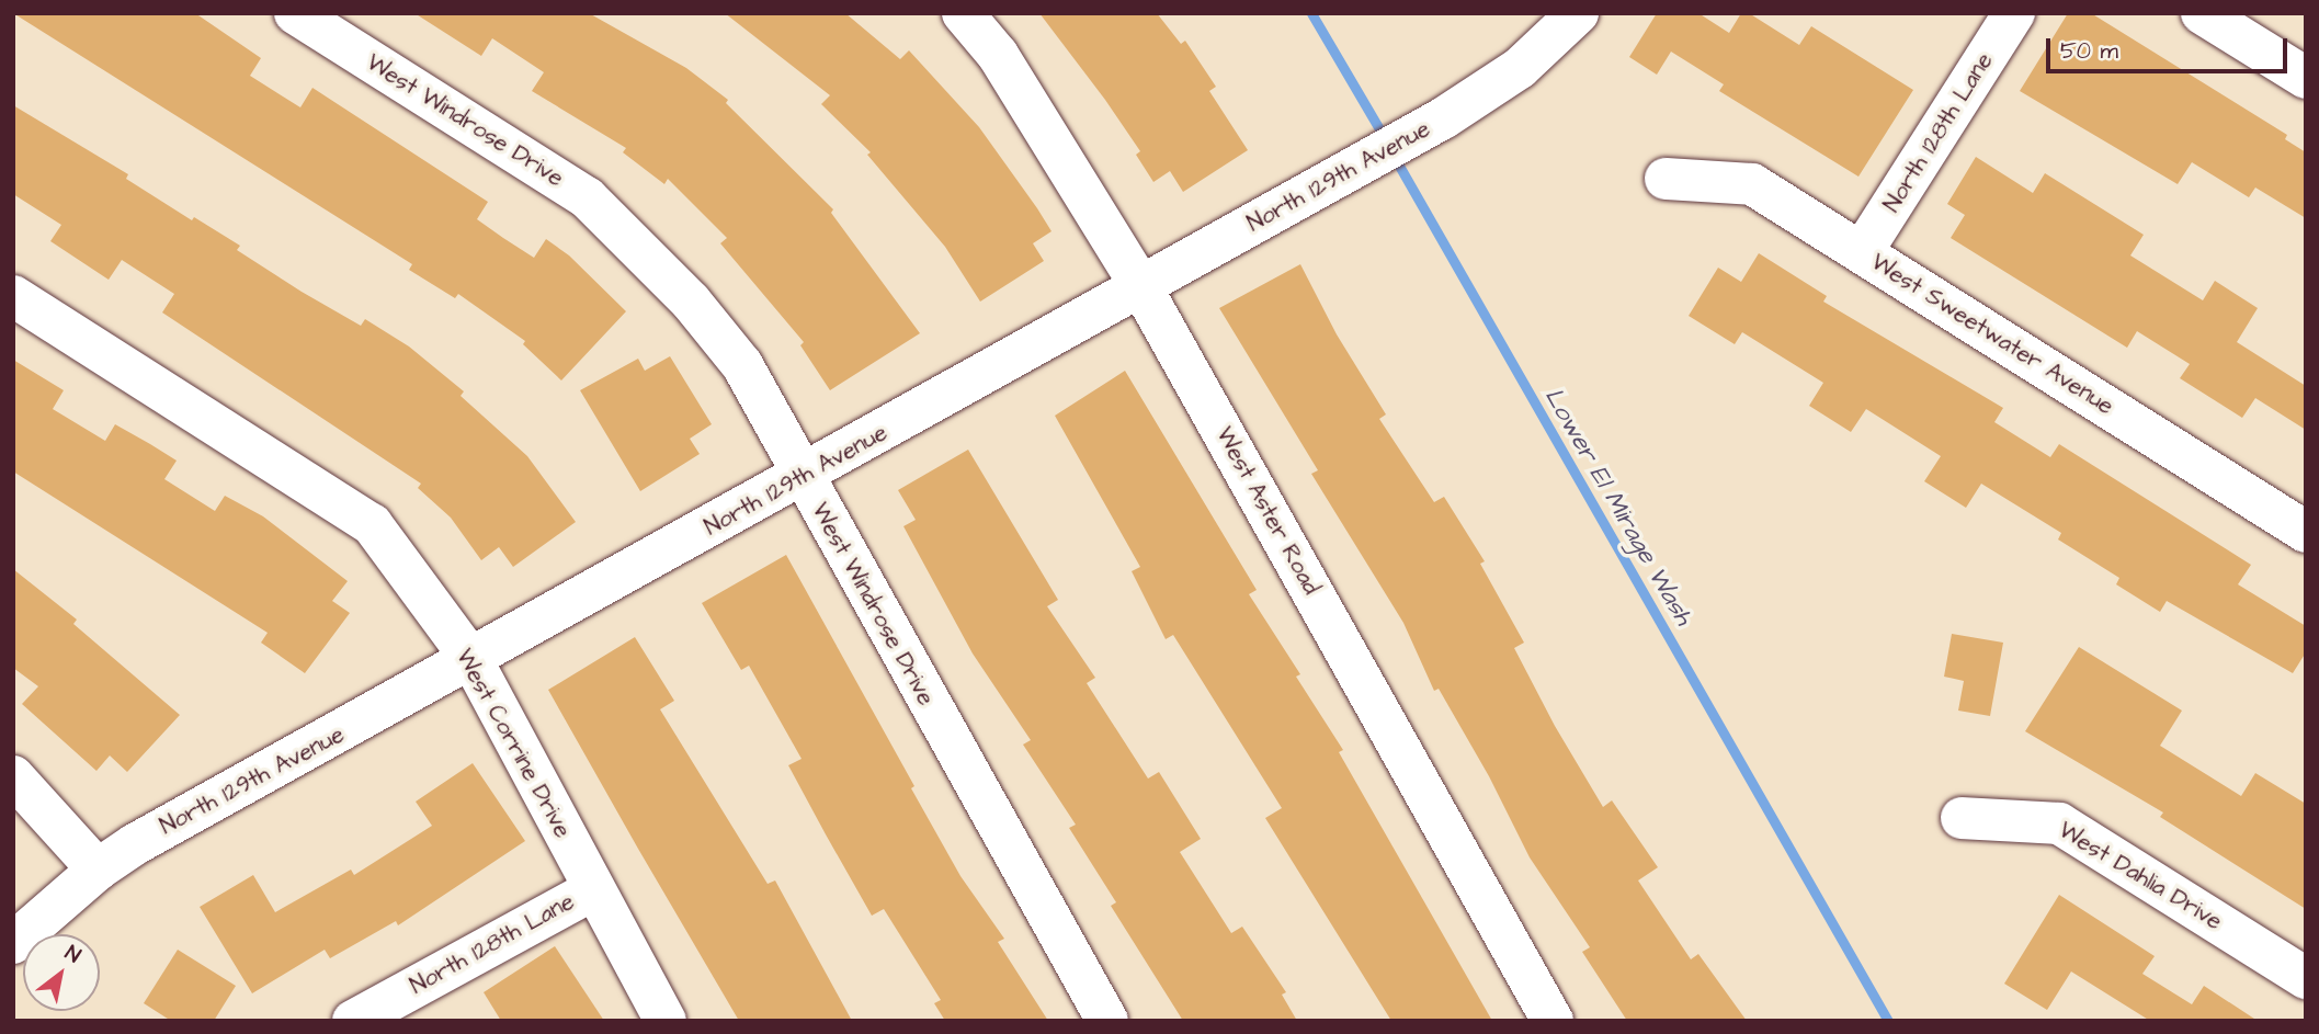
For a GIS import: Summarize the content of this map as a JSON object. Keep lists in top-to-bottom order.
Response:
{
  "streets": {
    "street": [
      "West Windrose Drive",
      "North 128th Lane",
      "North 129th Avenue",
      "West Sweetwater Avenue",
      "West Aster Road",
      "West Corrine Drive",
      "West Dahlia Drive"
    ]
  },
  "crossings": [
    ["West Windrose Drive", "North 129th Avenue"],
    ["North 128th Lane", "West Sweetwater Avenue"],
    ["North 128th Lane", "West Corrine Drive"],
    ["North 129th Avenue", "West Aster Road"],
    ["North 129th Avenue", "West Corrine Drive"]
  ],
  "water": ["Lower El Mirage Wash"],
  "scale_bar": "50 m",
  "north": "top right"
}
